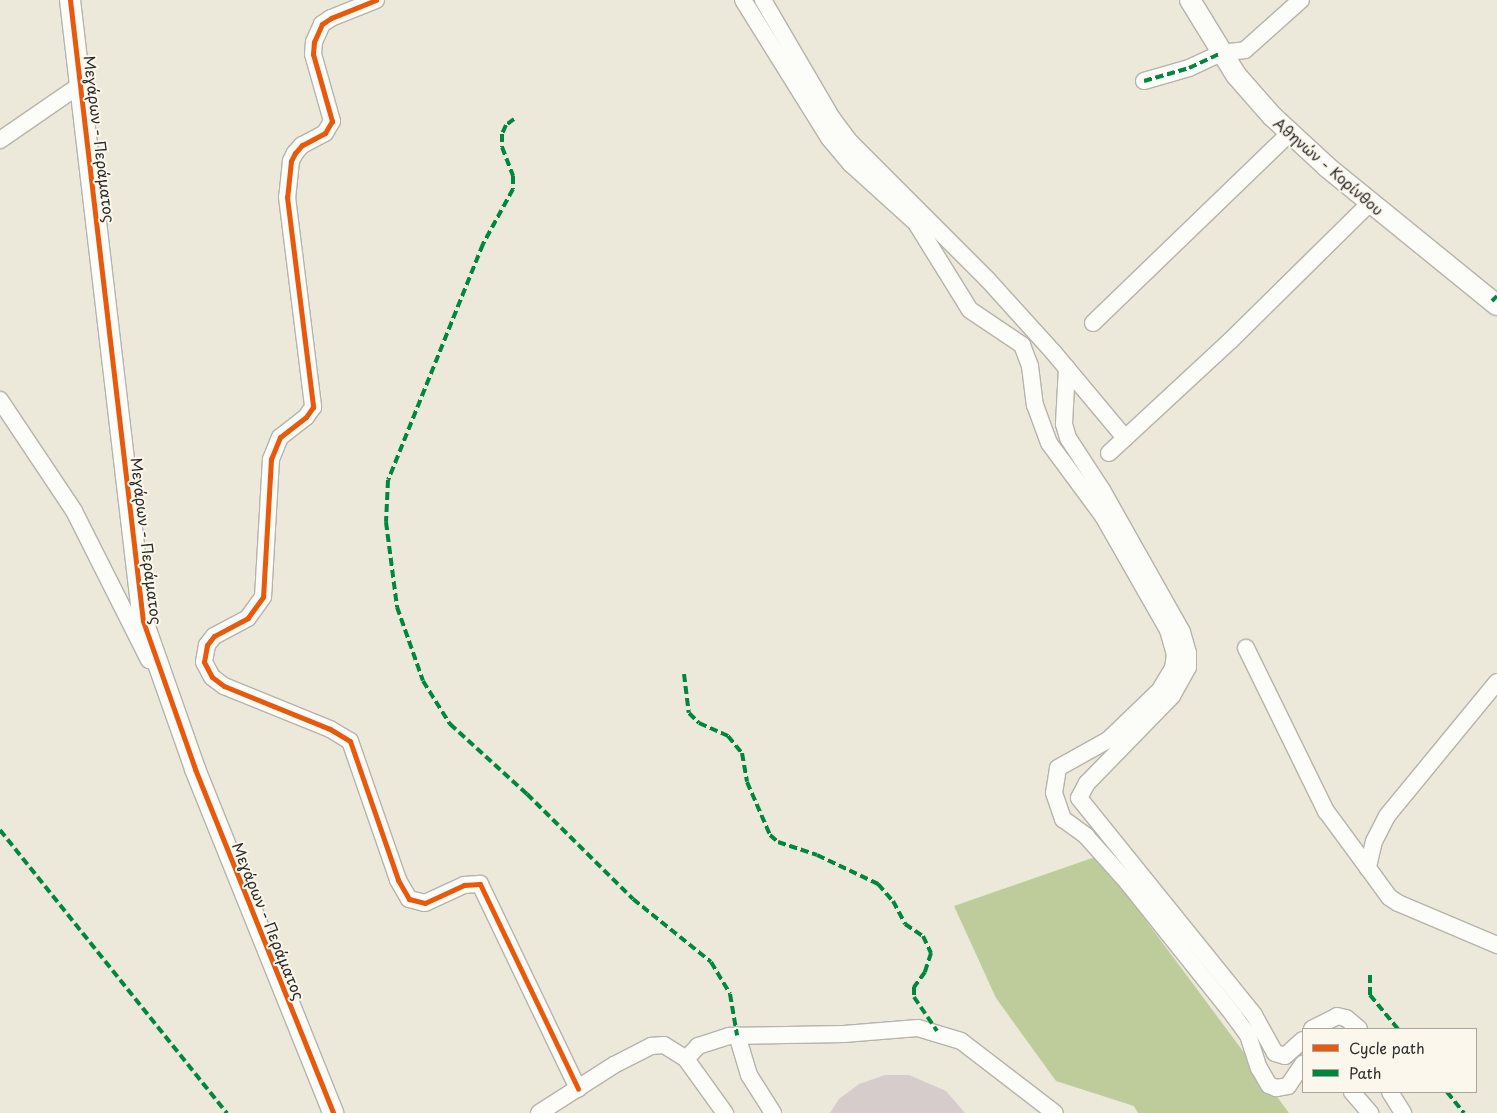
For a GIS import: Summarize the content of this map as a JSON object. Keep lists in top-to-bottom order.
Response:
{
  "streets": {
    "main road": ["Μεγάρων - Περάματος", "Αθηνών - Κορίνθου"]
  },
  "legend": ["Cycle path", "Path"]
}
